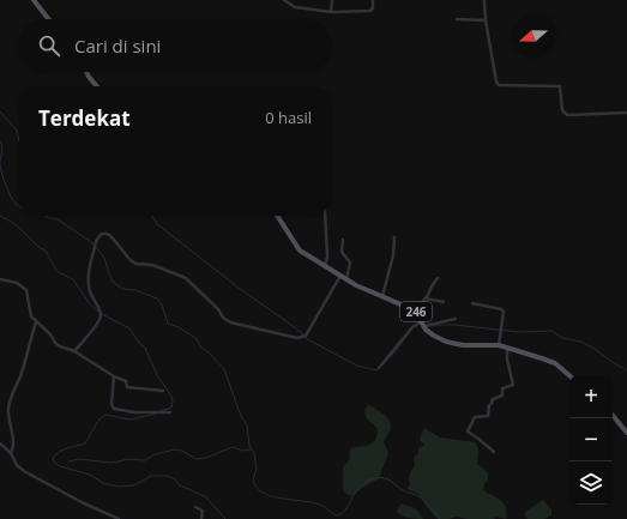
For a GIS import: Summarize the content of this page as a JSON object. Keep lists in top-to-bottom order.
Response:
{
  "streets": {
    "main road": ["246"]
  },
  "north": "left",
  "page": {
    "search": "Cari di sini",
    "heading": ["Terdekat", "0 hasil"],
    "map_buttons": ["+", "−"]
  }
}
